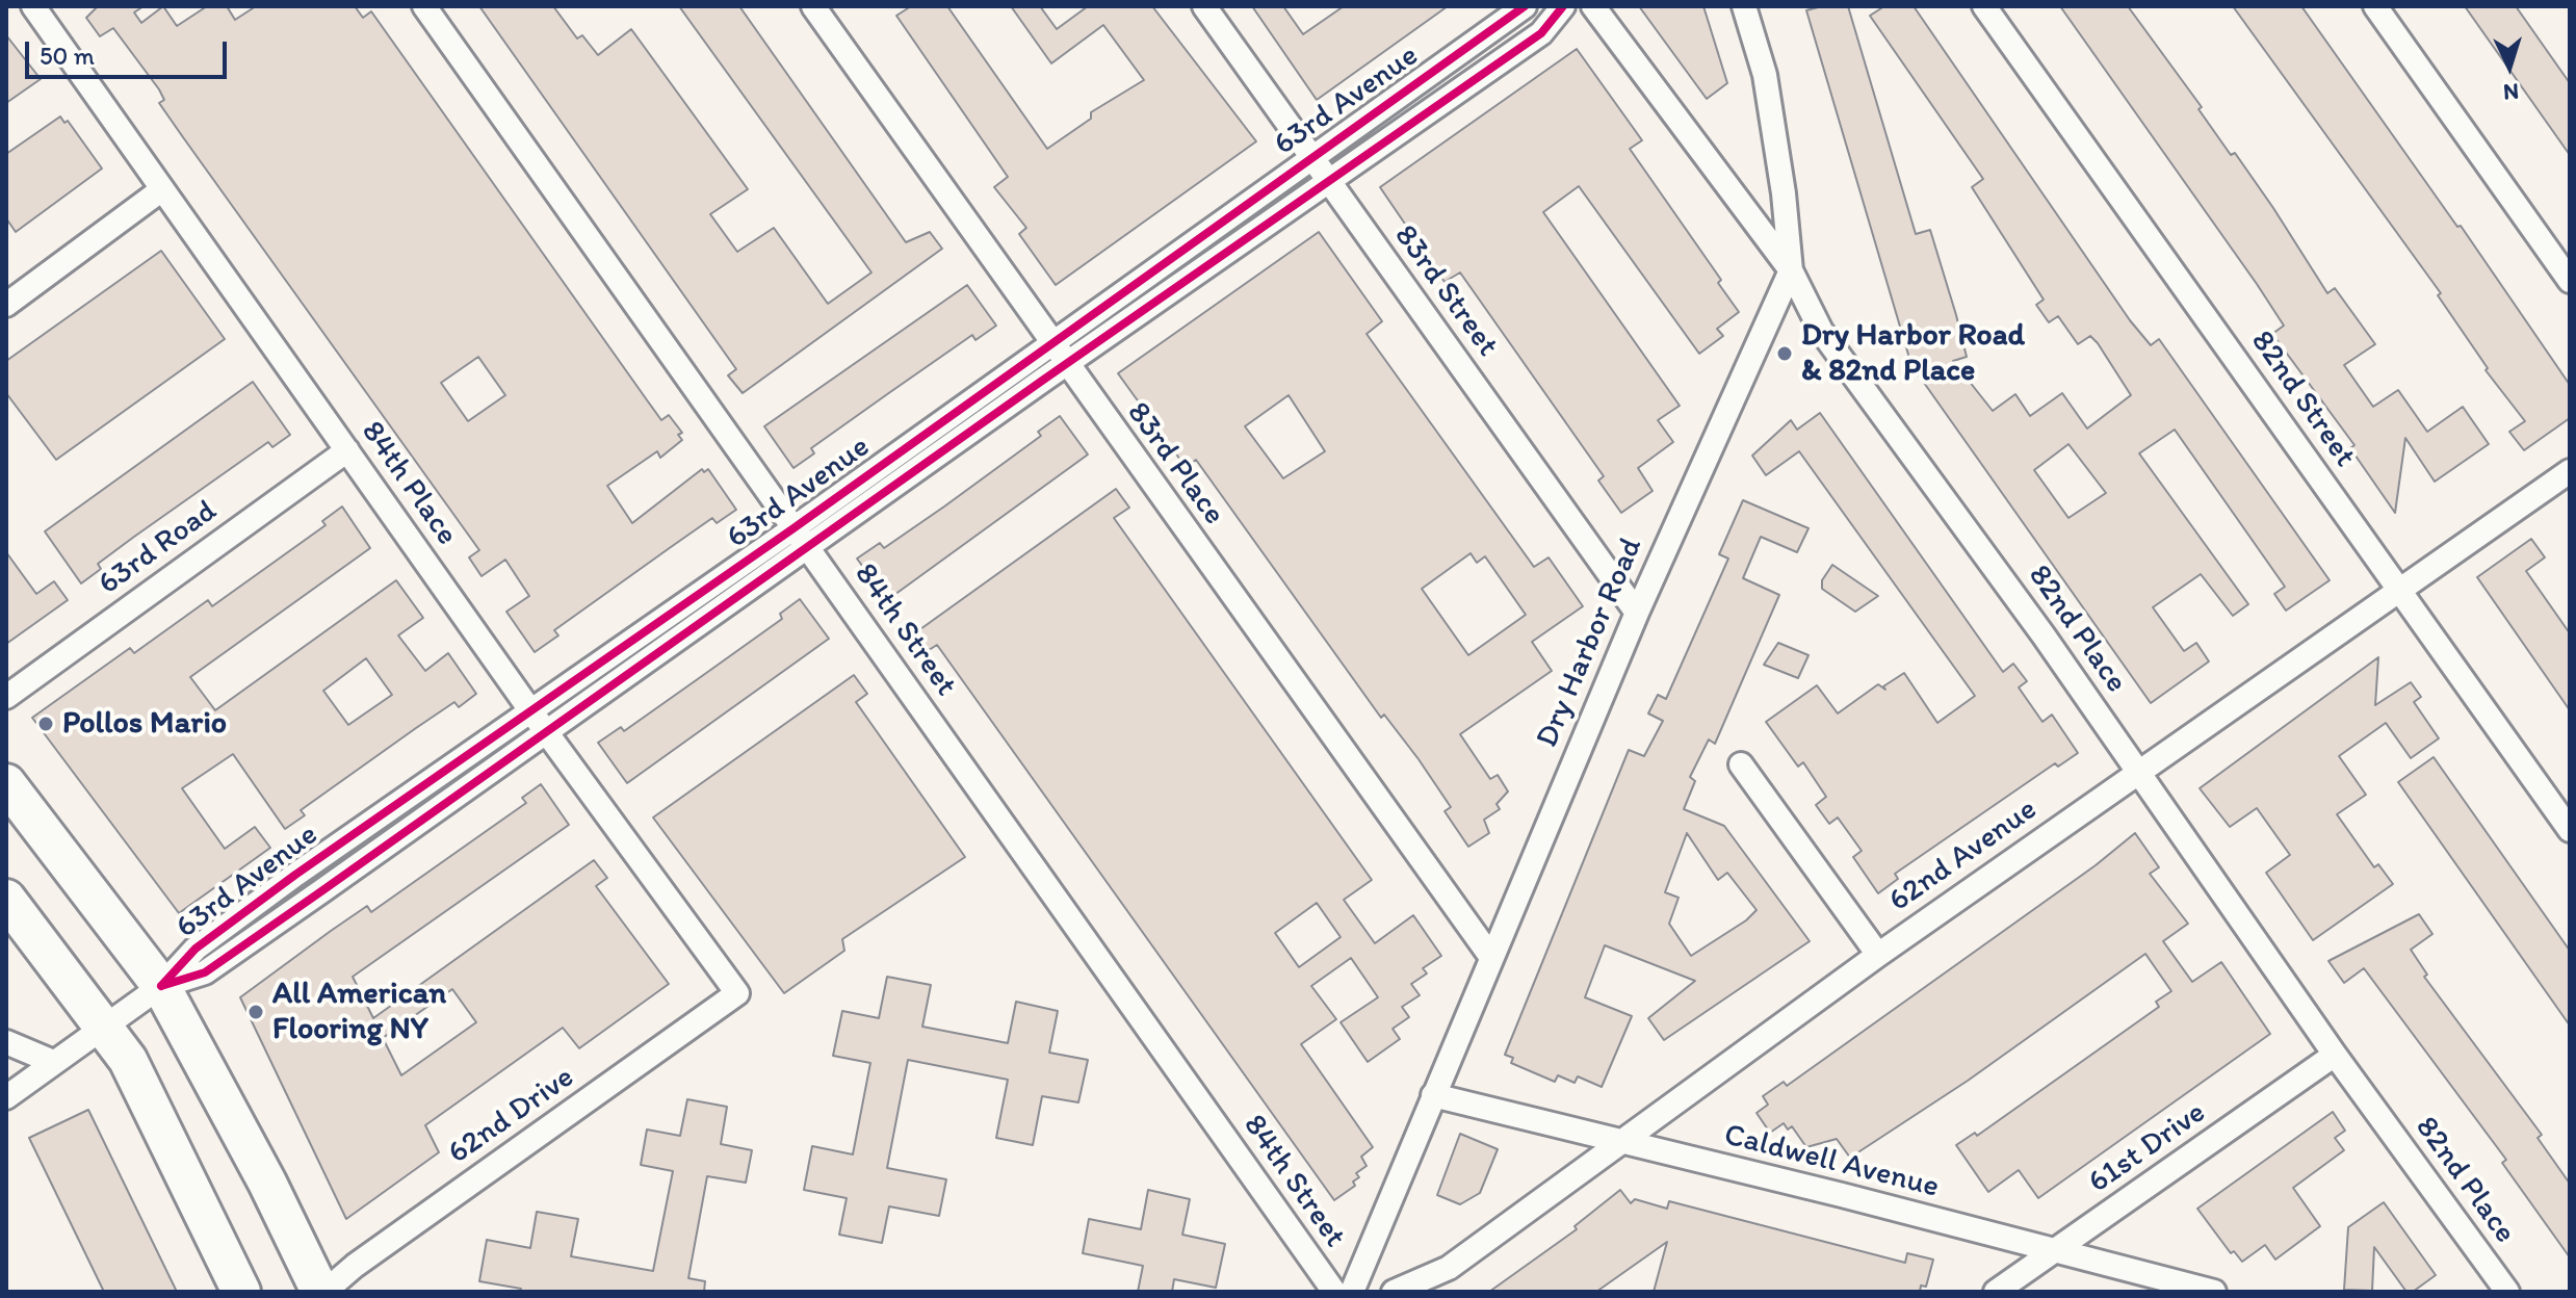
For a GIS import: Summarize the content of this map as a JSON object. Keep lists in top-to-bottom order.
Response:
{
  "streets": {
    "street": [
      "63rd Avenue",
      "83rd Street",
      "82nd Street",
      "83rd Place",
      "84th Place",
      "63rd Road",
      "82nd Place",
      "84th Street",
      "Dry Harbor Road",
      "62nd Avenue",
      "62nd Drive",
      "61st Drive",
      "Caldwell Avenue"
    ]
  },
  "crossings": [
    ["63rd Avenue", "83rd Street"],
    ["63rd Avenue", "83rd Place"],
    ["63rd Avenue", "84th Place"],
    ["63rd Avenue", "84th Street"],
    ["83rd Street", "Dry Harbor Road"],
    ["82nd Street", "62nd Avenue"],
    ["83rd Place", "Dry Harbor Road"],
    ["84th Place", "63rd Road"],
    ["84th Place", "62nd Drive"],
    ["82nd Place", "Dry Harbor Road"],
    ["82nd Place", "62nd Avenue"],
    ["82nd Place", "61st Drive"],
    ["Dry Harbor Road", "Caldwell Avenue"],
    ["62nd Avenue", "Caldwell Avenue"],
    ["61st Drive", "Caldwell Avenue"]
  ],
  "places": ["Dry Harbor Road & 82nd Place", "Pollos Mario", "All American Flooring NY"],
  "scale_bar": "50 m",
  "north": "bottom"
}
